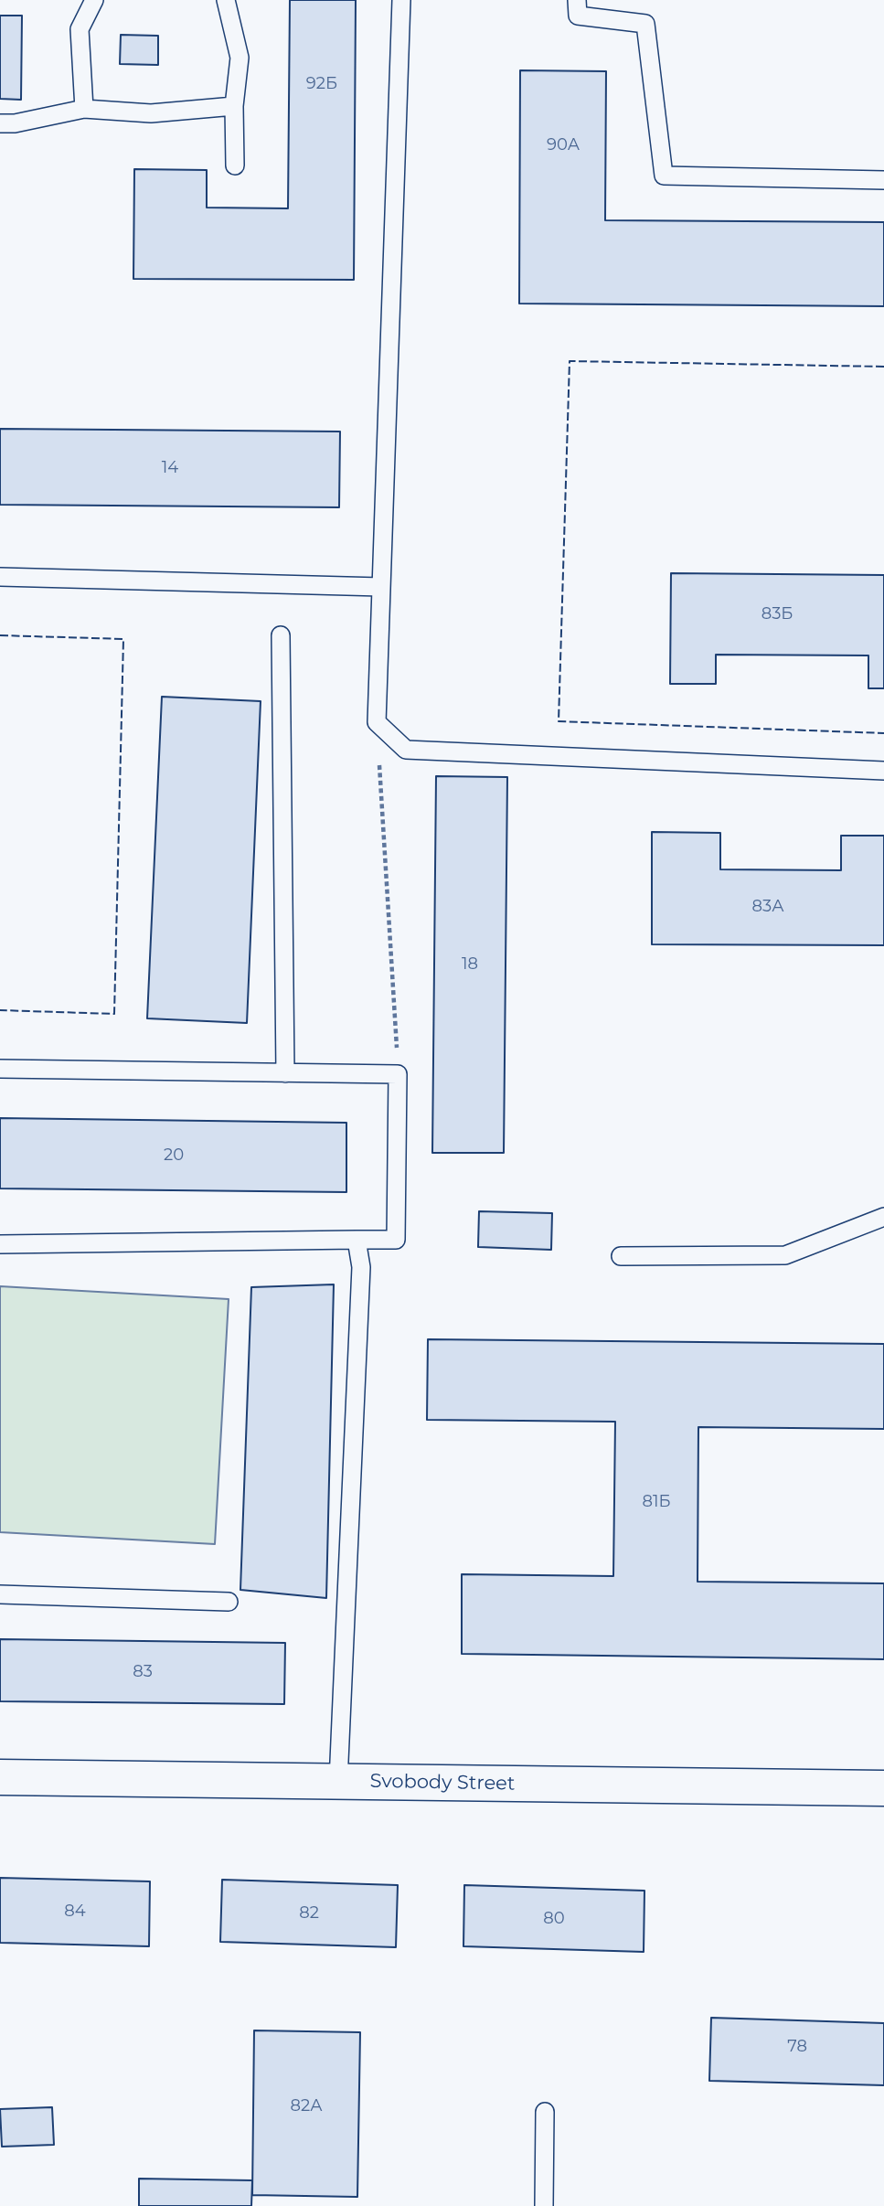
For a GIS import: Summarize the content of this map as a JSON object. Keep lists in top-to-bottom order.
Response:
{
  "streets": {
    "main road": ["Svobody Street"]
  },
  "house_numbers": [
    "92Б",
    "90А",
    "14",
    "83Б",
    "83А",
    "18",
    "20",
    "81Б",
    "83",
    "84",
    "82",
    "80",
    "78",
    "82А"
  ]
}
